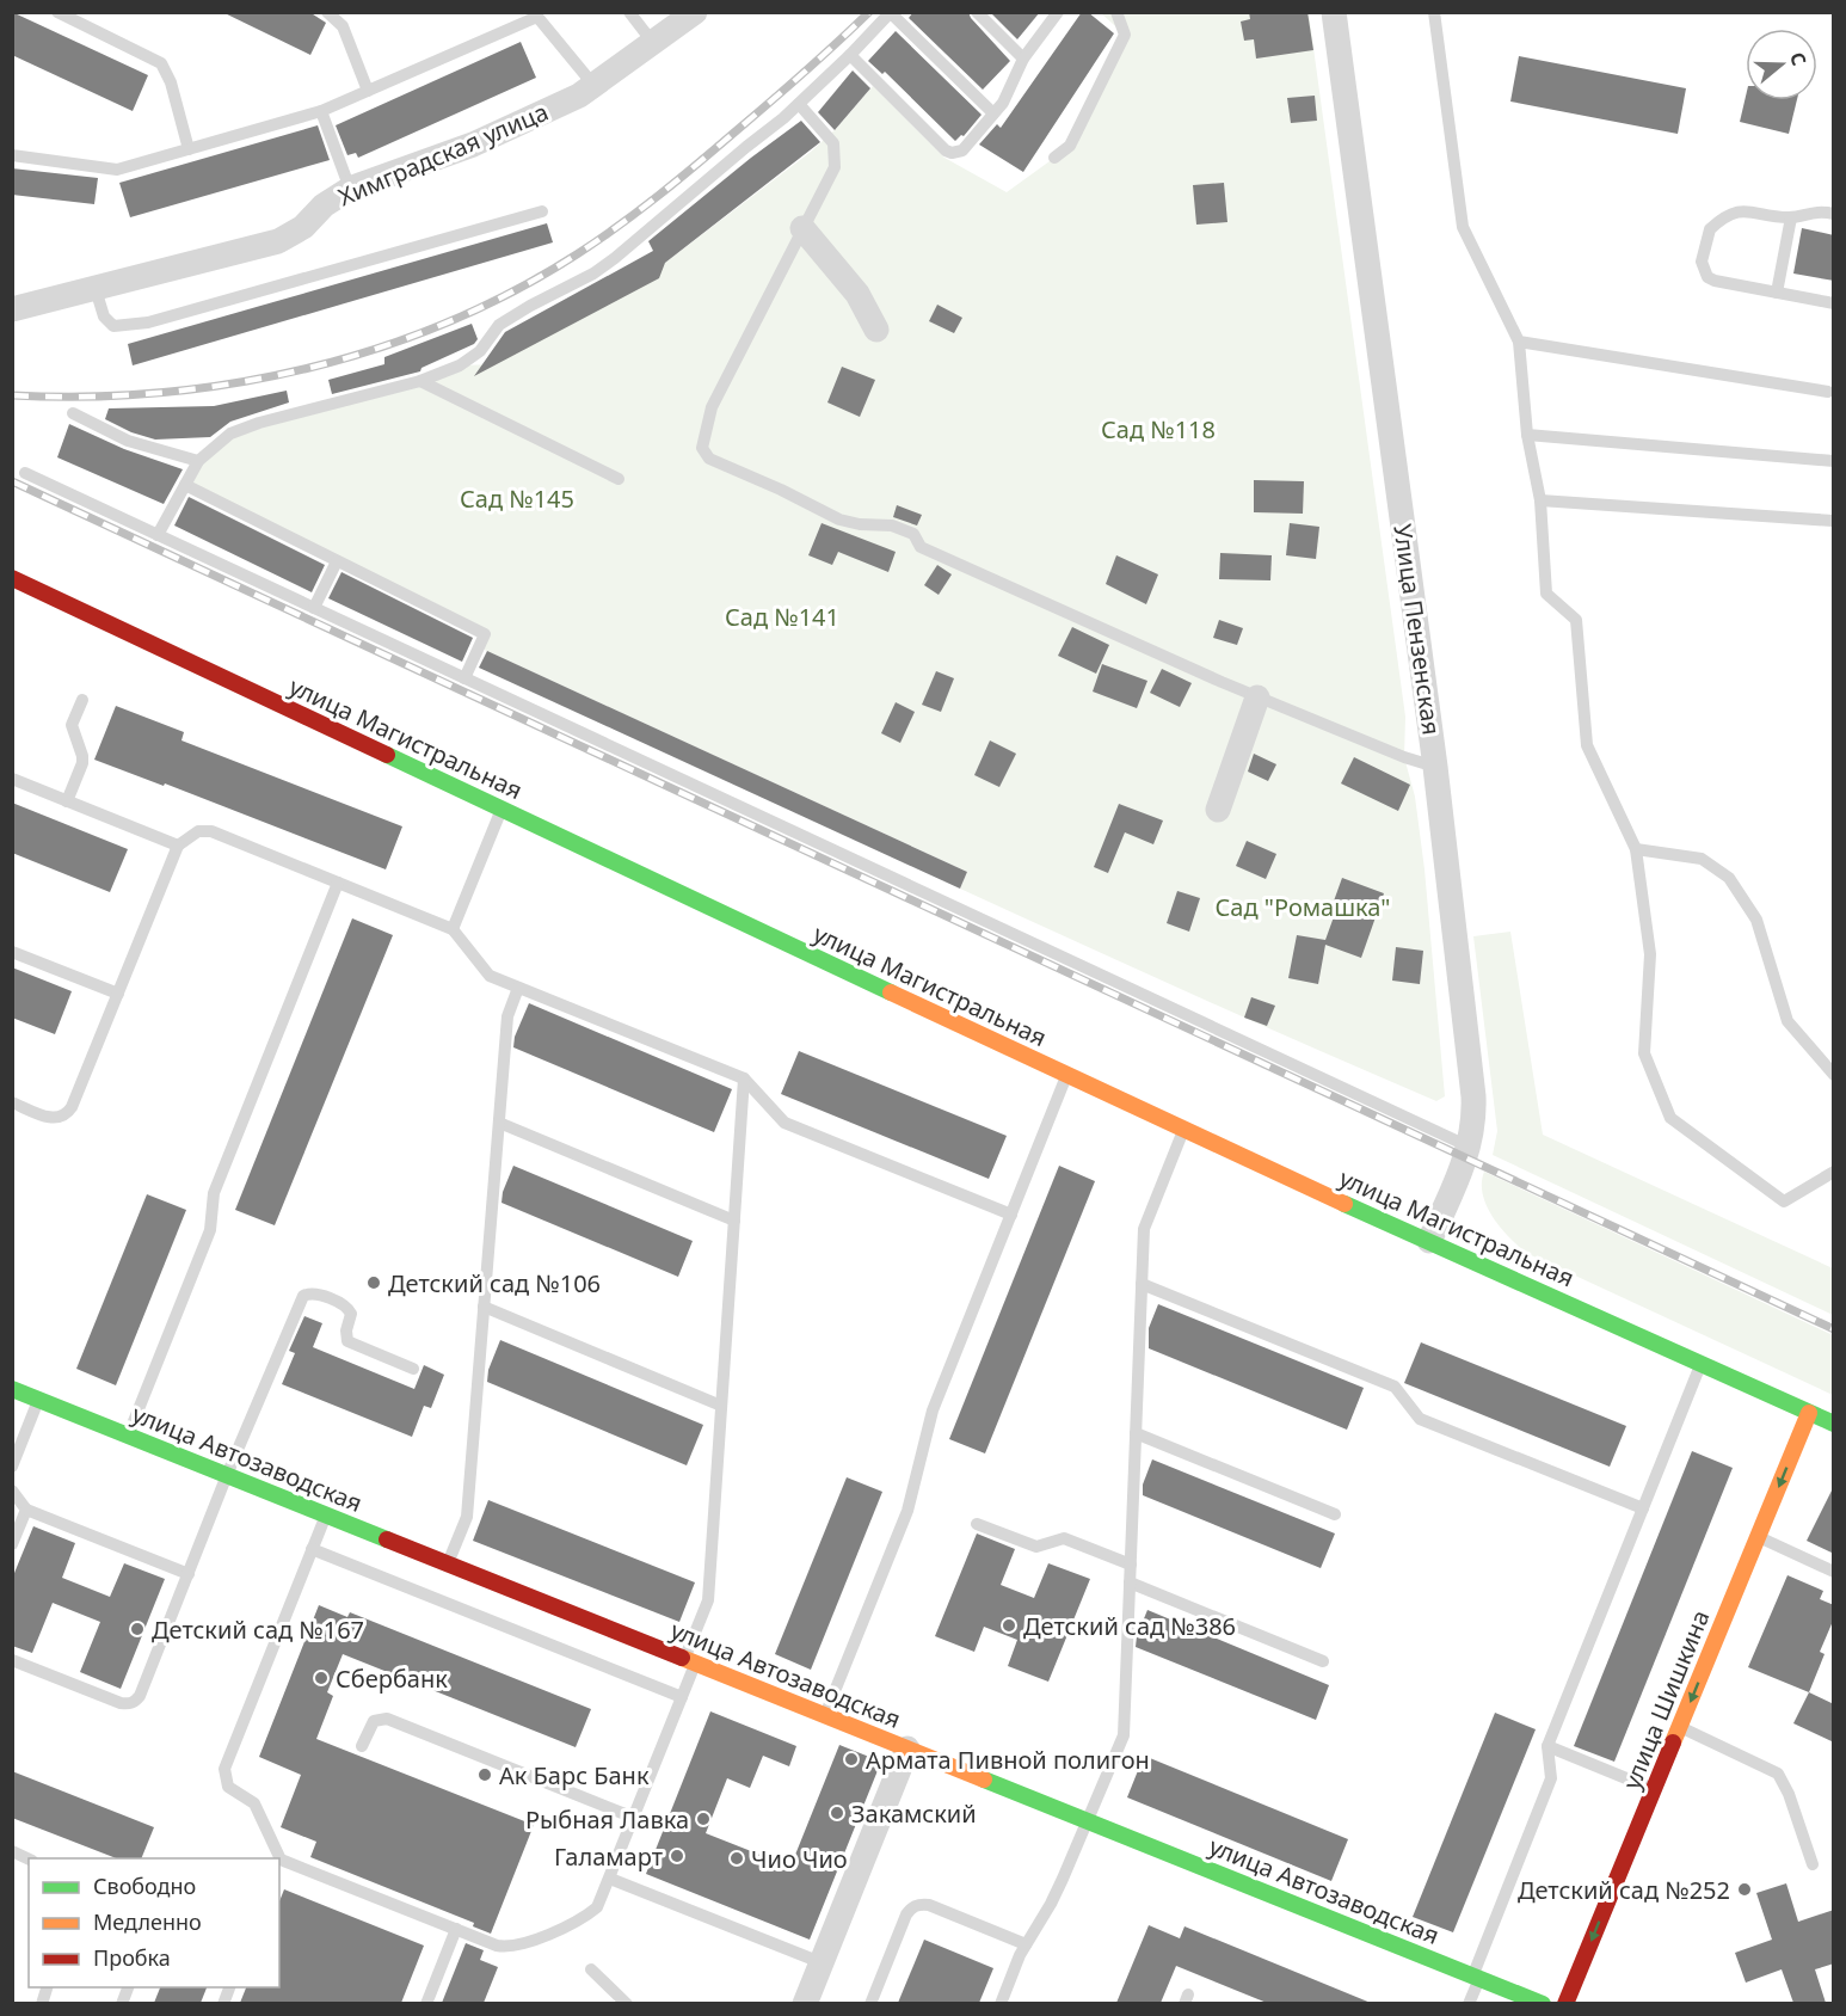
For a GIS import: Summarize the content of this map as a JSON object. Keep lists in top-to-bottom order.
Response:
{
  "streets": {
    "street": [
      "Химградская улица",
      "Улица Пензенская",
      "улица Магистральная",
      "улица Автозаводская",
      "улица Шишкина"
    ]
  },
  "crossings": [
    ["Улица Пензенская", "улица Магистральная"],
    ["улица Магистральная", "улица Шишкина"]
  ],
  "one_way": ["улица Шишкина"],
  "parks": [
    "Сад №118",
    "Сад №145",
    "Сад №141",
    "Сад \"Ромашка\""
  ],
  "places": [
    "Детский сад №106",
    "Детский сад №386",
    "Детский сад №167",
    "Сбербанк",
    "Армата Пивной полигон",
    "Ак Барс Банк",
    "Закамский",
    "Рыбная Лавка",
    "Галамарт",
    "Чио Чио",
    "Детский сад №252"
  ],
  "legend": ["Свободно", "Медленно", "Пробка"],
  "north": "right"
}
